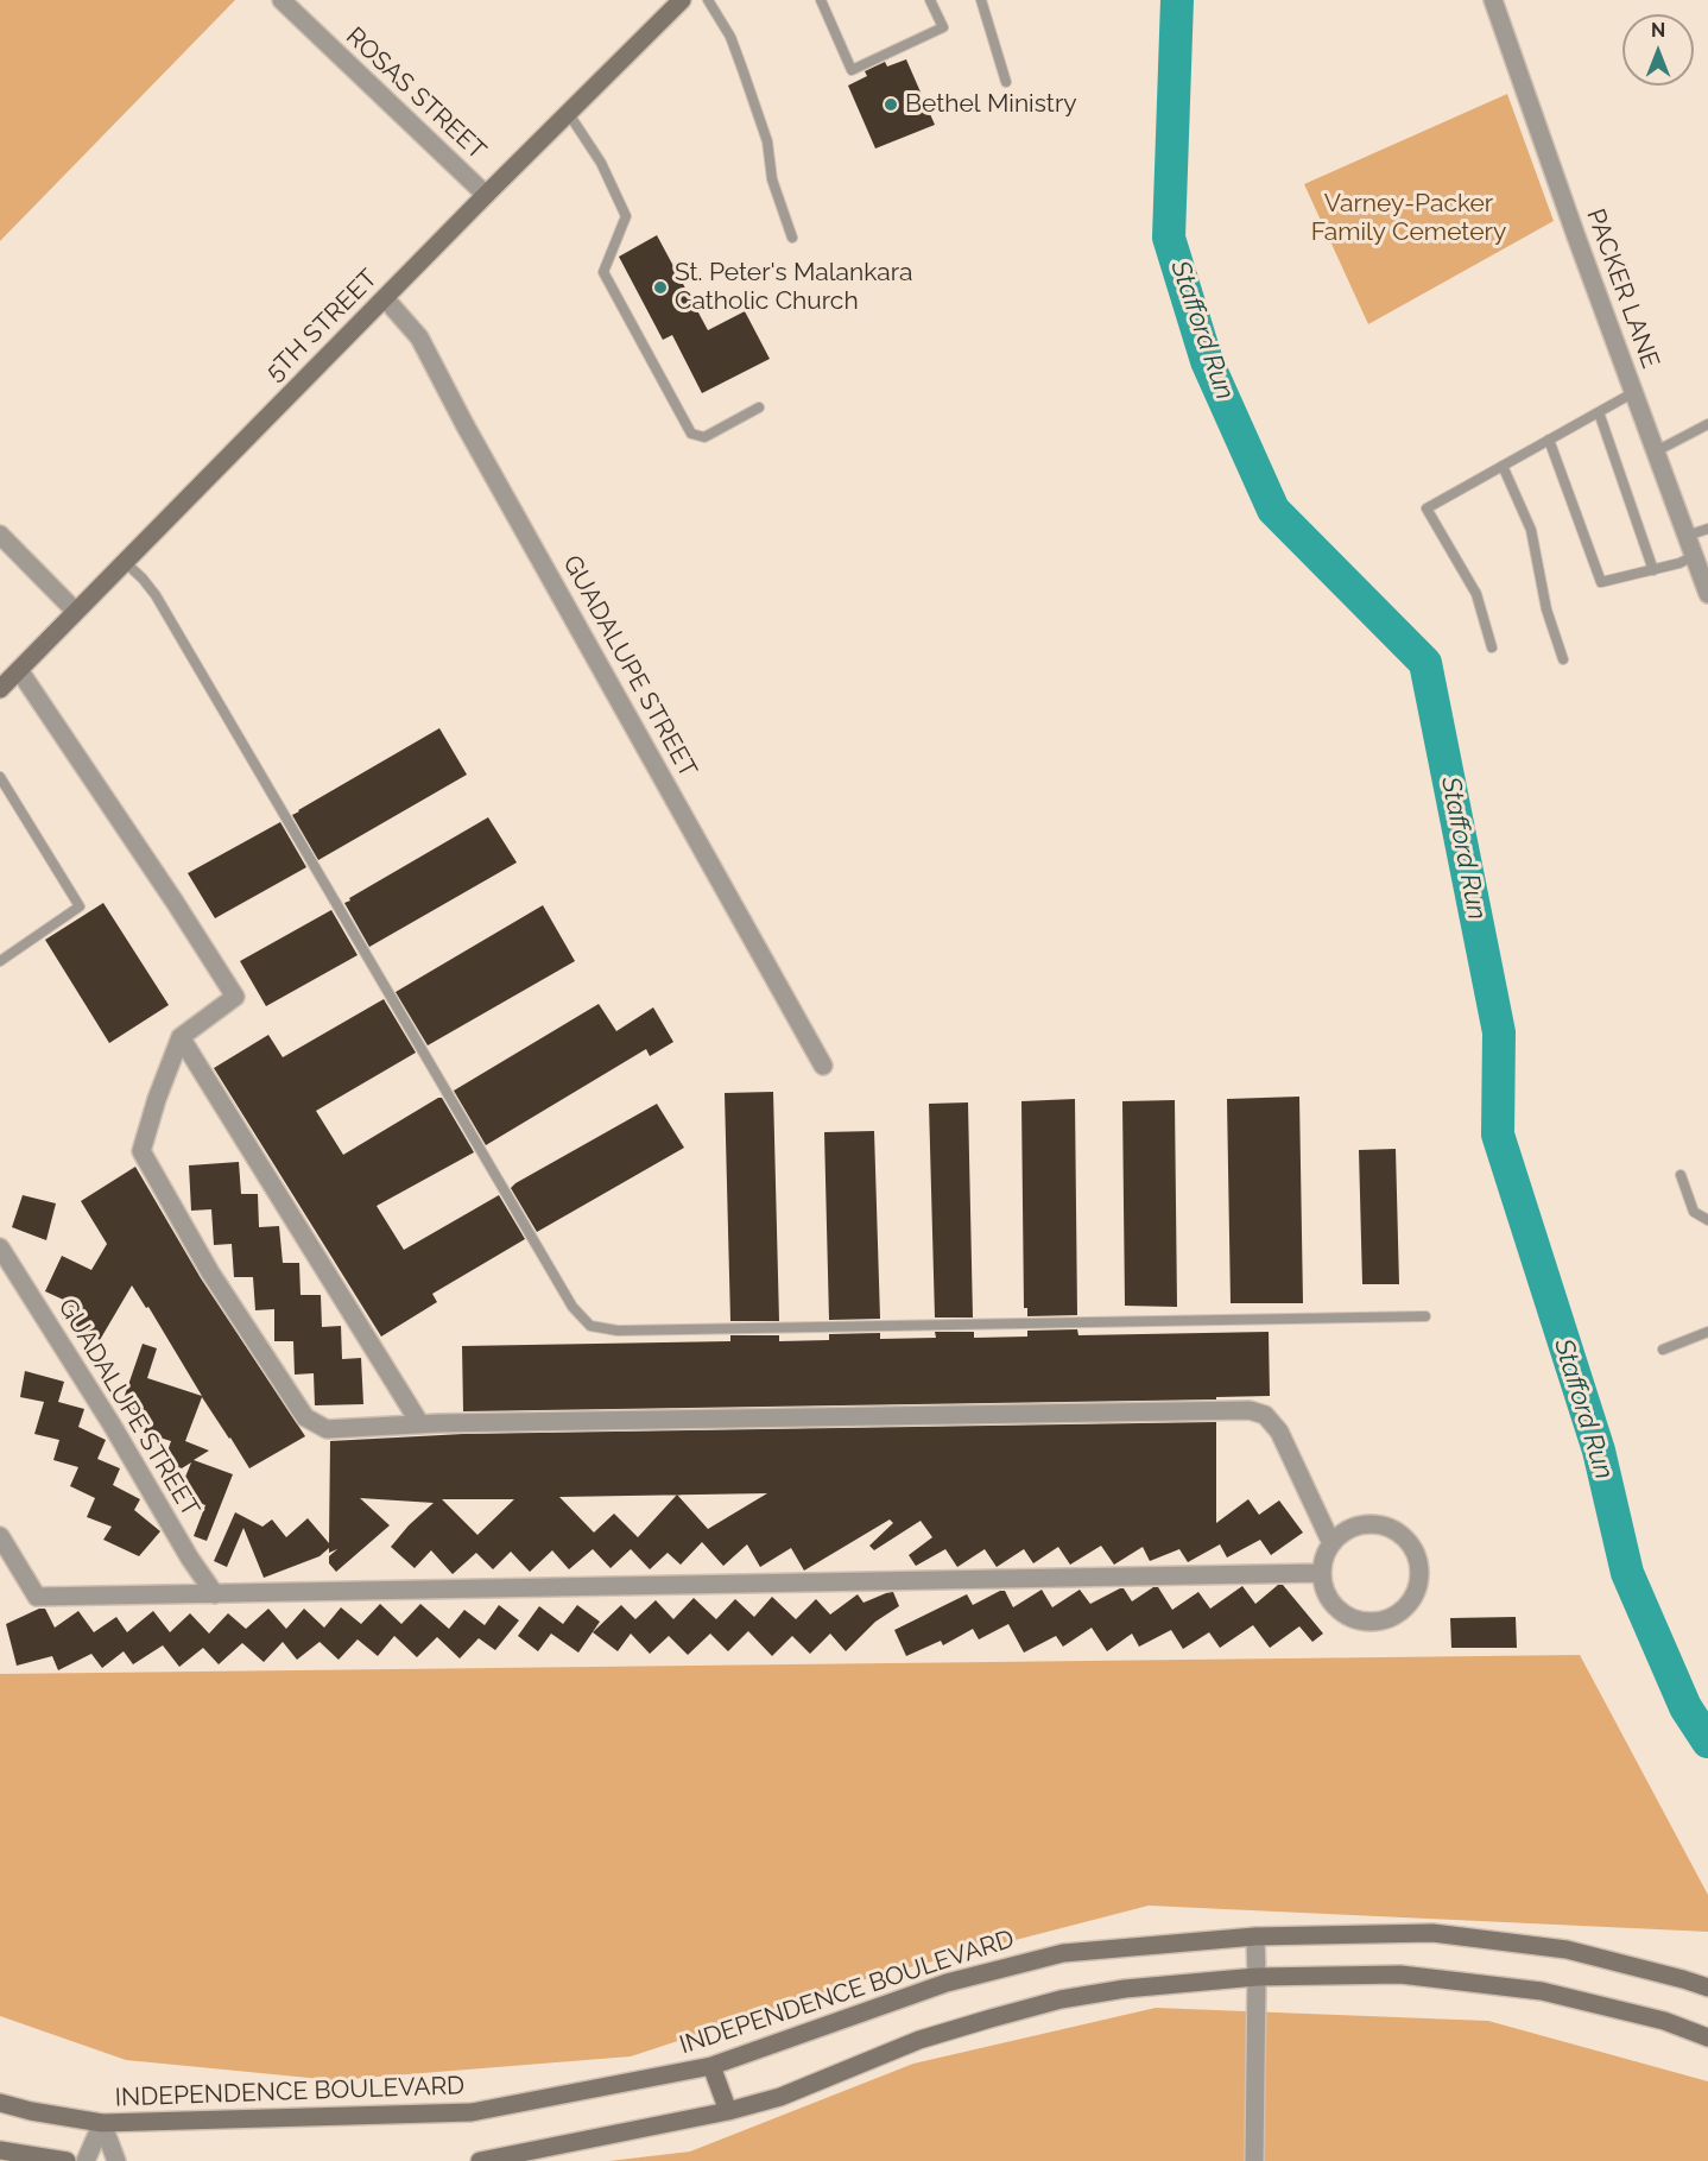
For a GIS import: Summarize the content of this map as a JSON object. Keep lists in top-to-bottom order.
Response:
{
  "streets": {
    "main road": ["5TH STREET", "INDEPENDENCE BOULEVARD"],
    "street": ["ROSAS STREET", "PACKER LANE", "GUADALUPE STREET"]
  },
  "crossings": [
    ["ROSAS STREET", "5TH STREET"],
    ["5TH STREET", "GUADALUPE STREET"]
  ],
  "water": ["Stafford Run"],
  "parks": ["Varney-Packer Family Cemetery"],
  "places": ["Bethel Ministry", "St. Peter's Malankara Catholic Church"],
  "north": "top"
}
